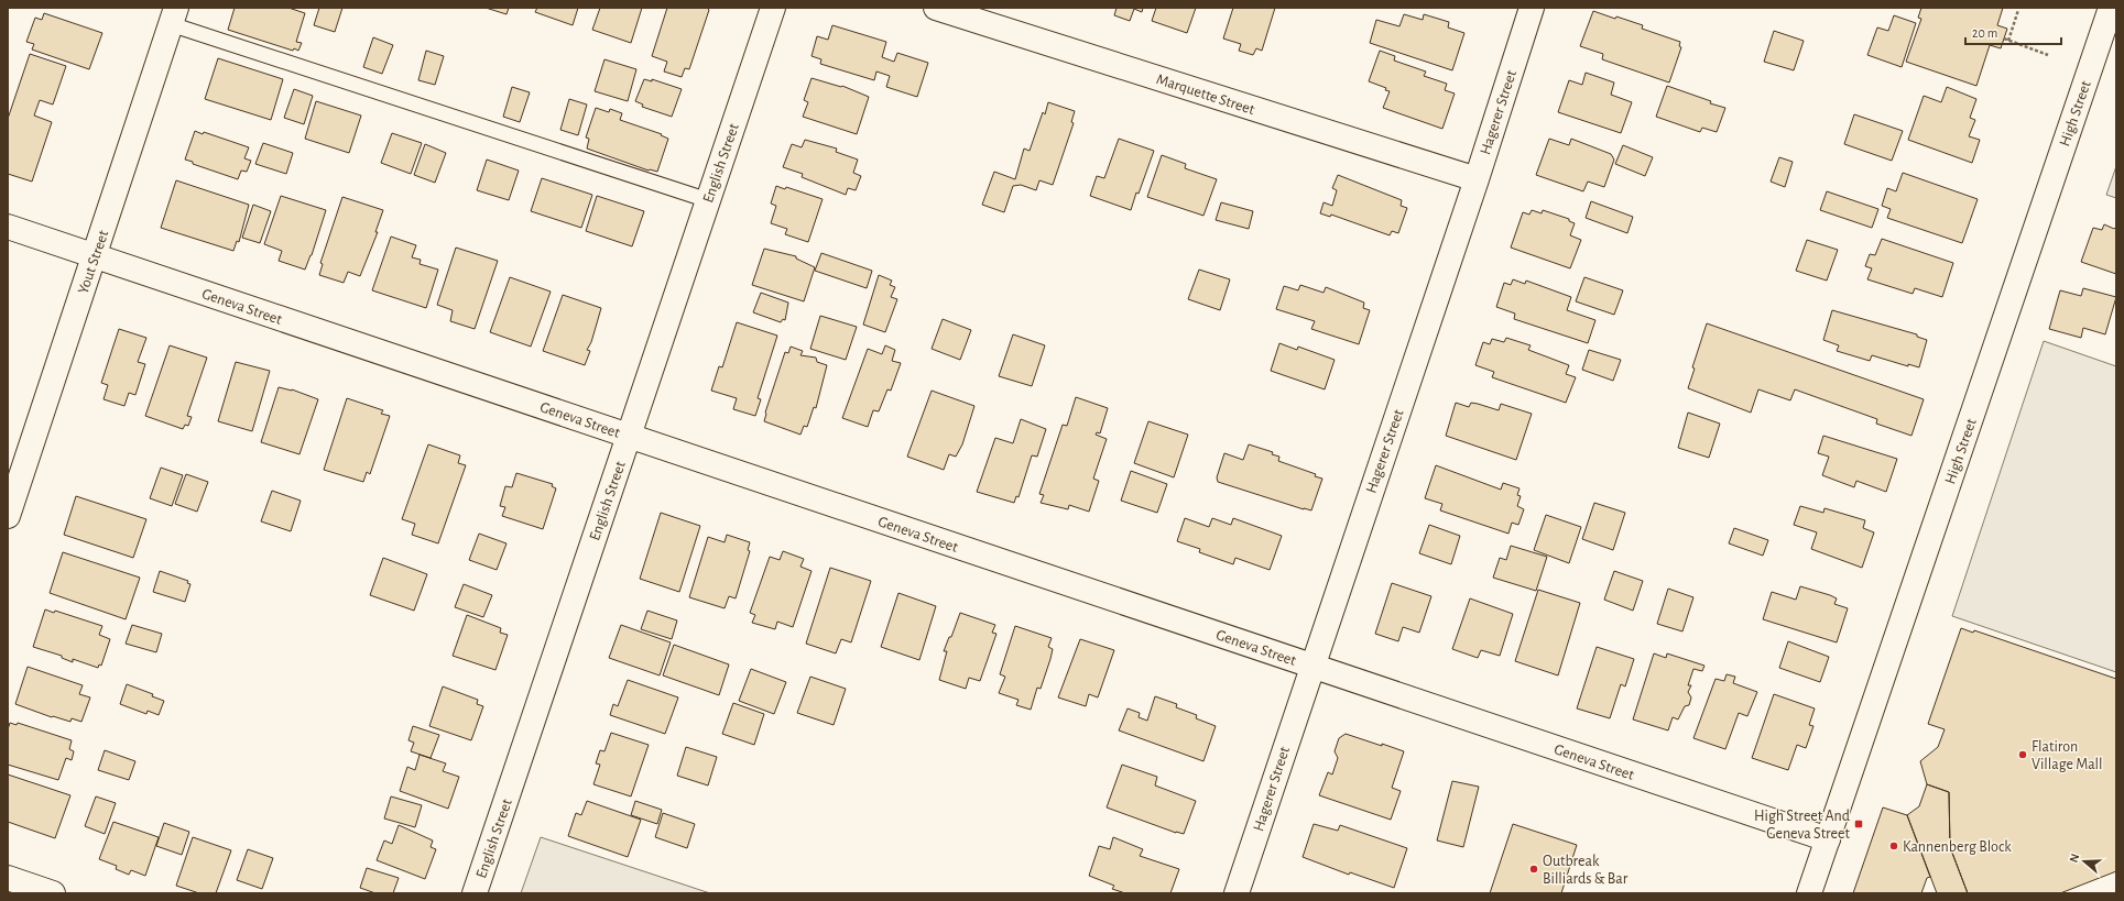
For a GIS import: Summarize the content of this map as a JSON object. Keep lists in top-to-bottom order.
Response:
{
  "streets": {
    "street": [
      "Marquette Street",
      "Hagerer Street",
      "High Street",
      "English Street",
      "Yout Street",
      "Geneva Street"
    ]
  },
  "crossings": [
    ["Marquette Street", "Hagerer Street"],
    ["Hagerer Street", "Geneva Street"],
    ["High Street", "Geneva Street"],
    ["English Street", "Geneva Street"],
    ["Yout Street", "Geneva Street"]
  ],
  "places": {
    "other": ["Flatiron Village Mall", "Kannenberg Block", "Outbreak Billiards & Bar"],
    "transit": ["High Street And Geneva Street"]
  },
  "scale_bar": "20 m",
  "north": "left"
}
